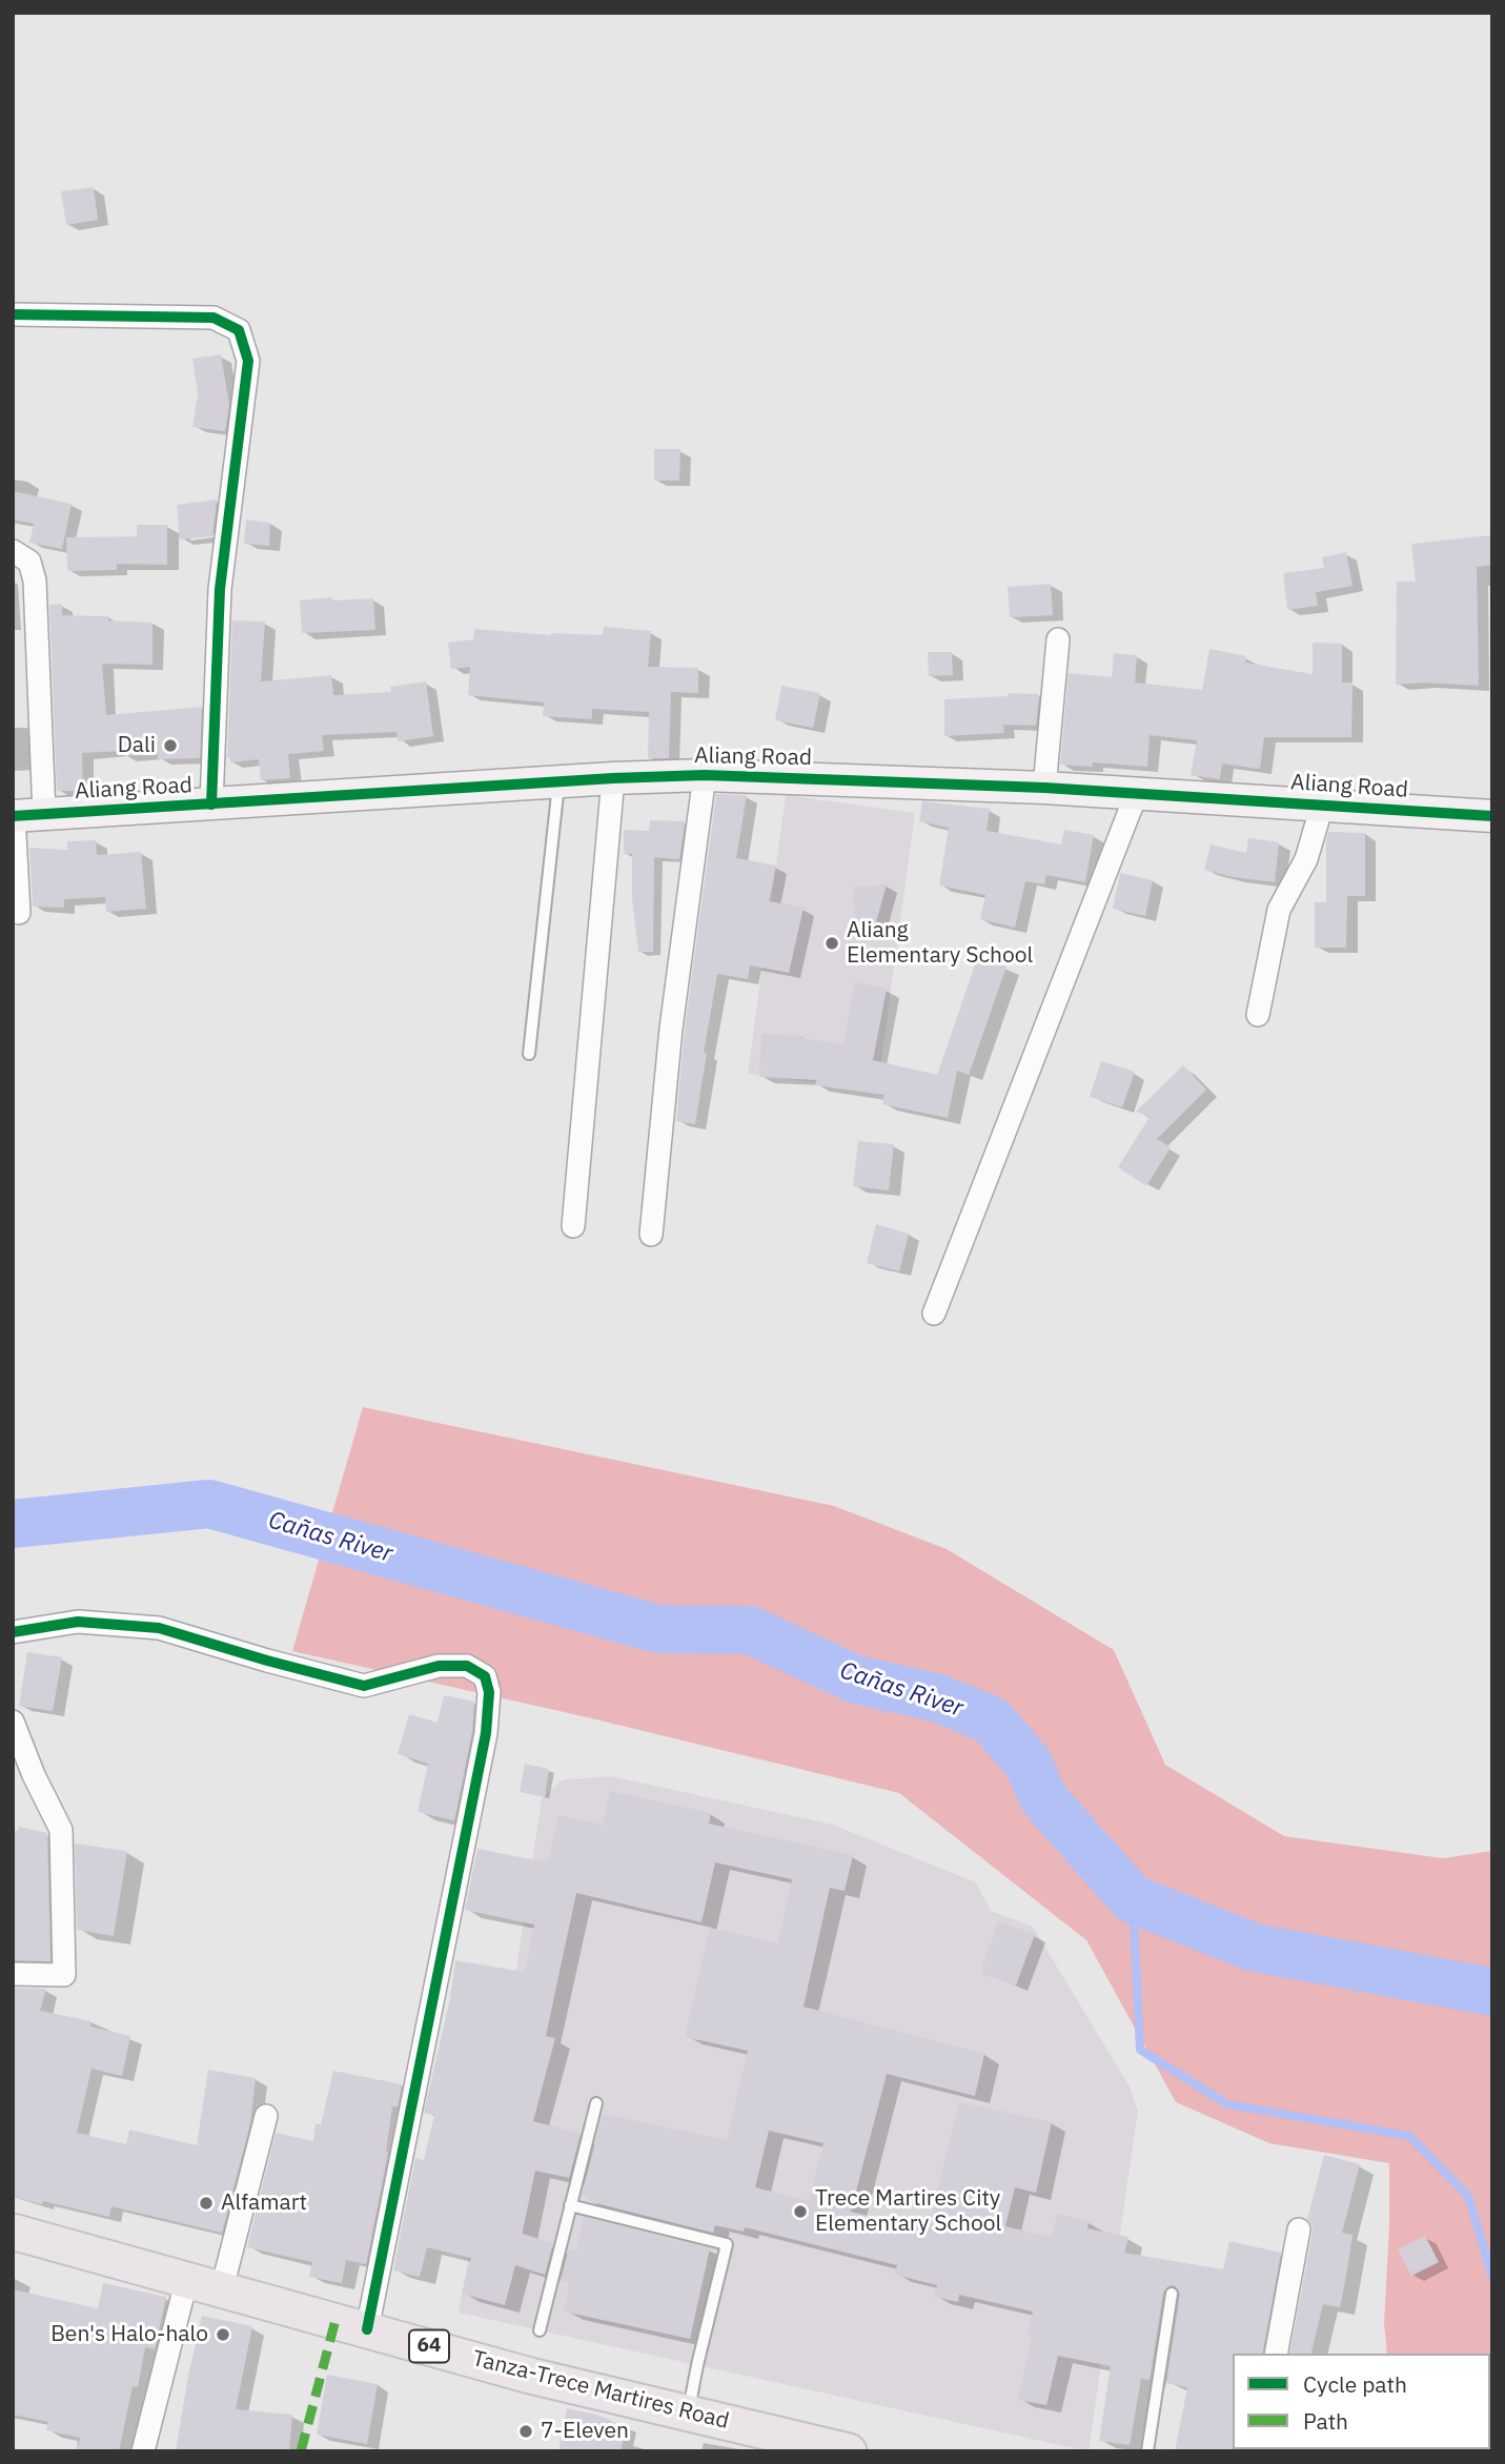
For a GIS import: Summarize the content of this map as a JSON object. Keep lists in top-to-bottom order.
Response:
{
  "streets": {
    "main road": ["64", "Tanza-Trece Martires Road"],
    "street": ["Aliang Road"]
  },
  "water": ["Cañas River"],
  "places": [
    "Dali",
    "Aliang Elementary School",
    "Alfamart",
    "Trece Martires City Elementary School",
    "Ben's Halo-halo",
    "7-Eleven"
  ],
  "legend": ["Cycle path", "Path"]
}
